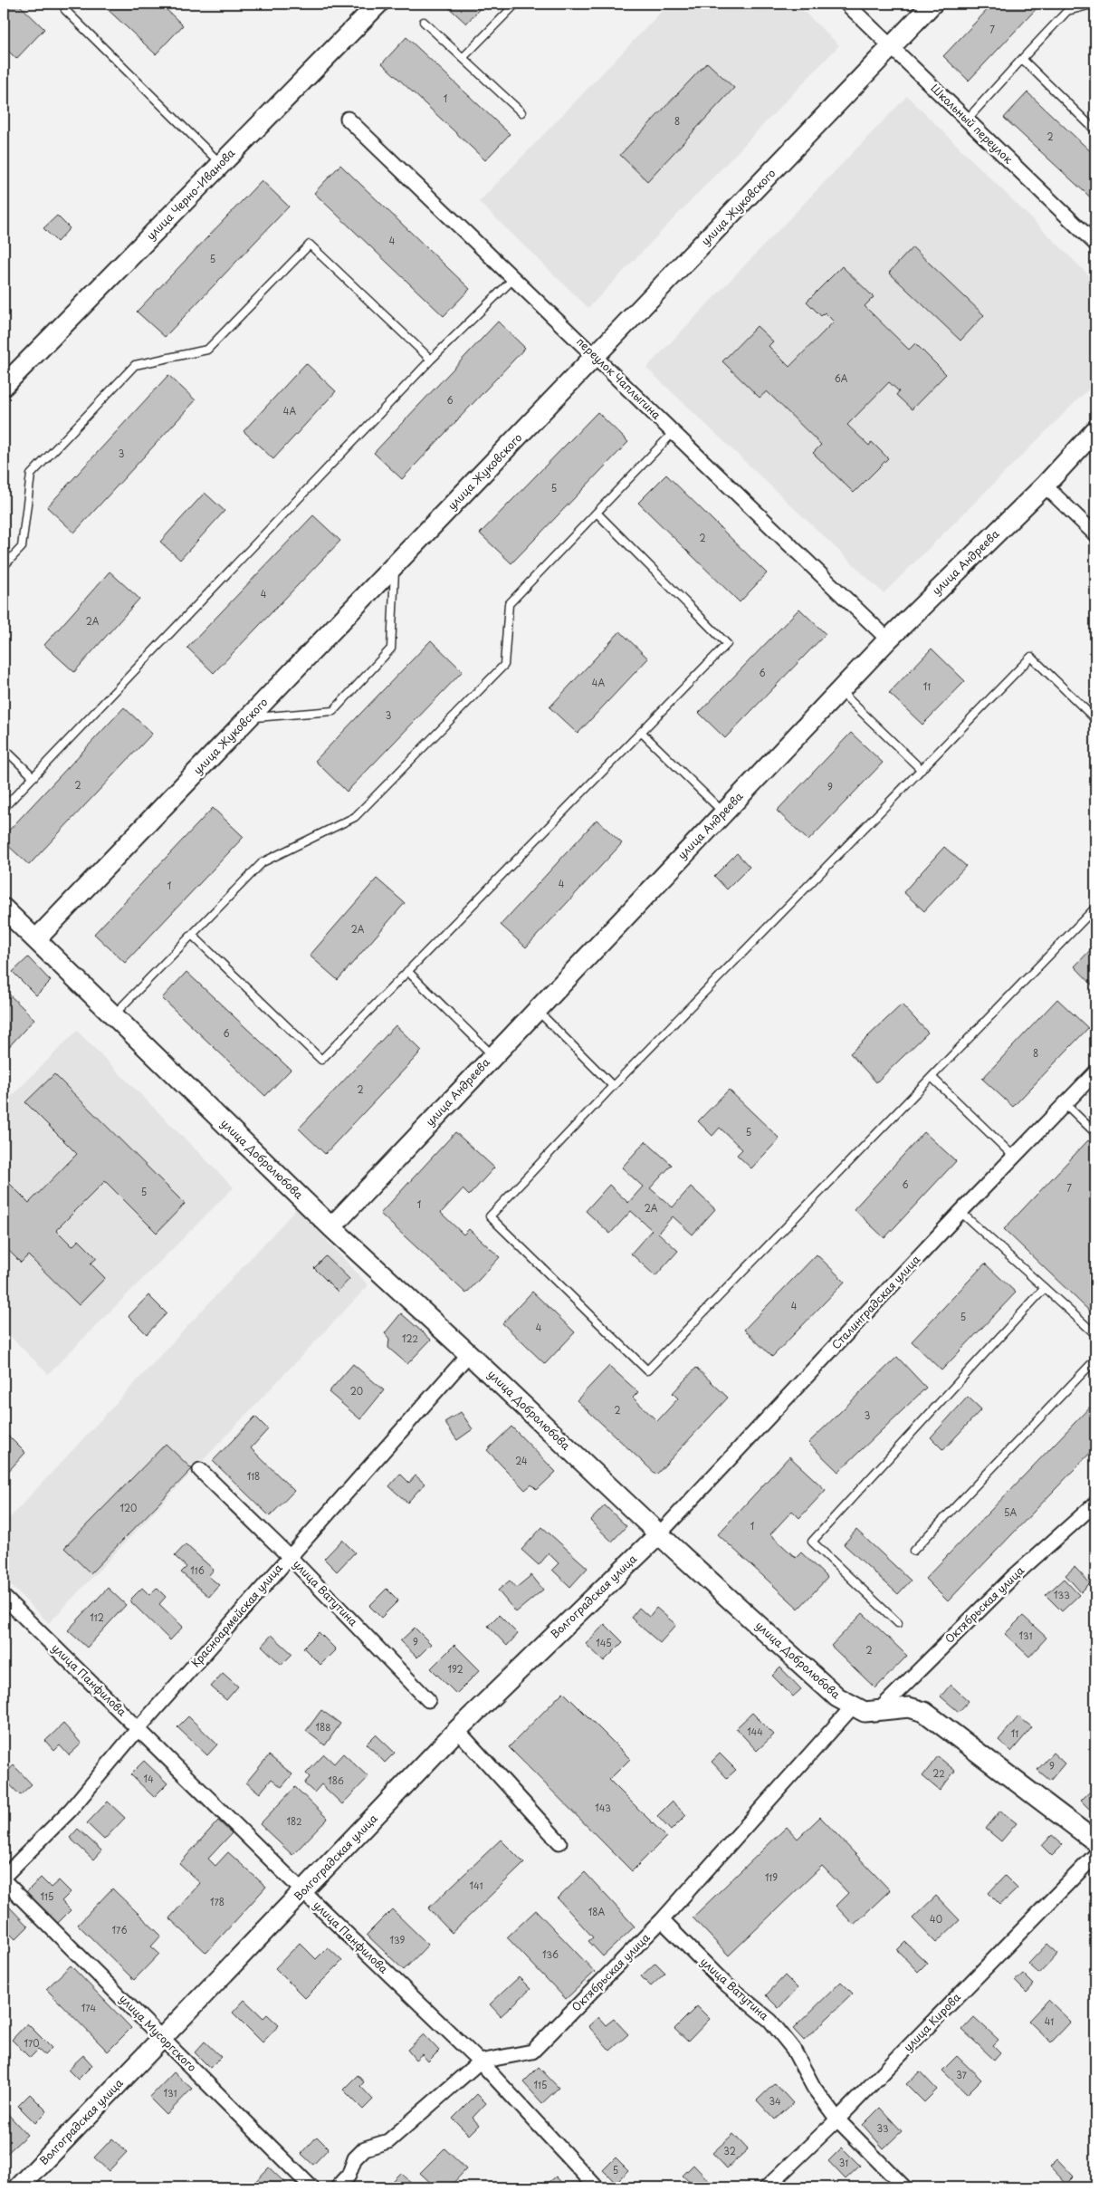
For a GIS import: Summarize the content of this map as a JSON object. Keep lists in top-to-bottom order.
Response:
{
  "streets": {
    "street": [
      "Школьный переулок",
      "улица Черно-Иванова",
      "улица Жуковского",
      "переулок Чаплыгина",
      "улица Андреева",
      "улица Добролюбова",
      "Сталинградская улица",
      "улица Ватутина",
      "Волгоградская улица",
      "Октябрьская улица",
      "Красноармейская улица",
      "улица Панфилова",
      "улица Кирова",
      "улица Мусоргского"
    ]
  },
  "crossings": [
    ["Школьный переулок", "улица Жуковского"],
    ["улица Жуковского", "переулок Чаплыгина"],
    ["улица Жуковского", "улица Добролюбова"],
    ["переулок Чаплыгина", "улица Андреева"],
    ["улица Андреева", "улица Добролюбова"],
    ["улица Добролюбова", "Сталинградская улица"],
    ["улица Добролюбова", "Волгоградская улица"],
    ["улица Добролюбова", "Октябрьская улица"],
    ["улица Добролюбова", "Красноармейская улица"],
    ["Сталинградская улица", "Волгоградская улица"],
    ["улица Ватутина", "Октябрьская улица"],
    ["улица Ватутина", "Красноармейская улица"],
    ["улица Ватутина", "улица Кирова"],
    ["Волгоградская улица", "улица Панфилова"],
    ["Волгоградская улица", "улица Мусоргского"],
    ["Октябрьская улица", "улица Панфилова"],
    ["Красноармейская улица", "улица Панфилова"]
  ],
  "house_numbers": [
    "7",
    "1",
    "8",
    "2",
    "4",
    "5",
    "6А",
    "6",
    "4А",
    "3",
    "5",
    "2",
    "4",
    "2А",
    "6",
    "4А",
    "11",
    "3",
    "2",
    "9",
    "4",
    "1",
    "2А",
    "6",
    "8",
    "2",
    "5",
    "6",
    "7",
    "5",
    "1",
    "2А",
    "4",
    "5",
    "4",
    "122",
    "20",
    "2",
    "3",
    "24",
    "118",
    "120",
    "5А",
    "1",
    "116",
    "133",
    "112",
    "131",
    "9",
    "145",
    "2",
    "192",
    "188",
    "144",
    "11",
    "9",
    "22",
    "14",
    "186",
    "143",
    "182",
    "119",
    "141",
    "115",
    "178",
    "18А",
    "40",
    "176",
    "139",
    "136",
    "174",
    "41",
    "170",
    "37",
    "115",
    "131",
    "34",
    "33",
    "32",
    "31",
    "5"
  ]
}
